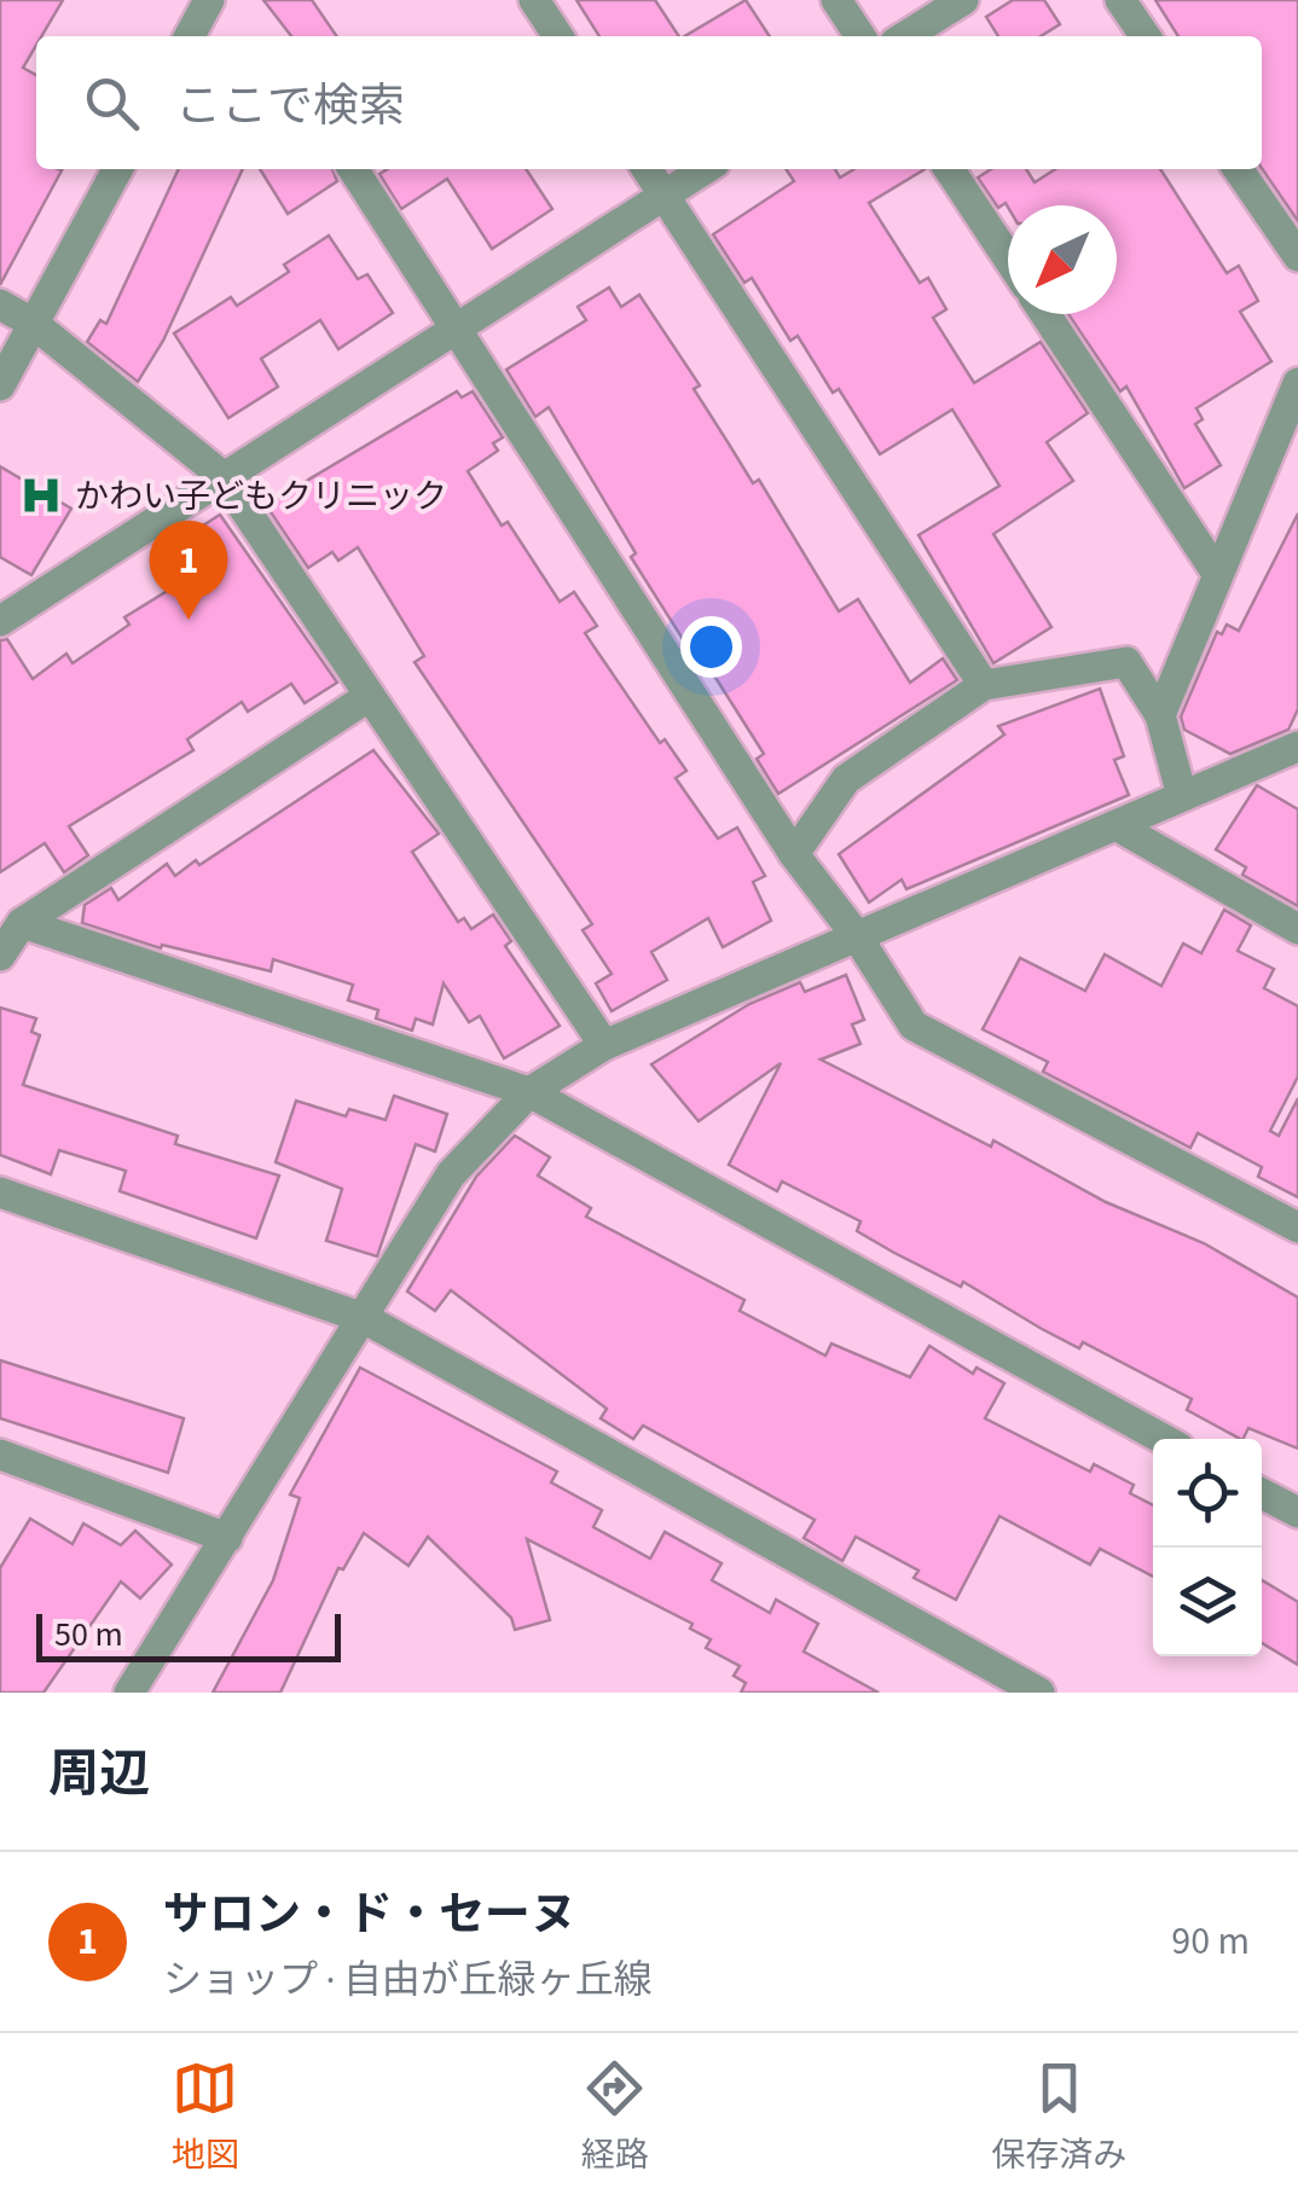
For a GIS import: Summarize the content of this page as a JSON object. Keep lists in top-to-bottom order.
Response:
{
  "places": {
    "hospital": ["かわい子どもクリニック"]
  },
  "scale_bar": "50 m",
  "north": "bottom left",
  "page": {
    "search": "ここで検索",
    "pins": "1",
    "scale": "50 m",
    "heading": "周辺",
    "list": [
      {
        "mark": "1",
        "name": "サロン・ド・セーヌ",
        "note": "ショップ · 自由が丘緑ヶ丘線",
        "value": "90 m"
      }
    ],
    "nav": ["地図", "経路", "保存済み"]
  }
}
